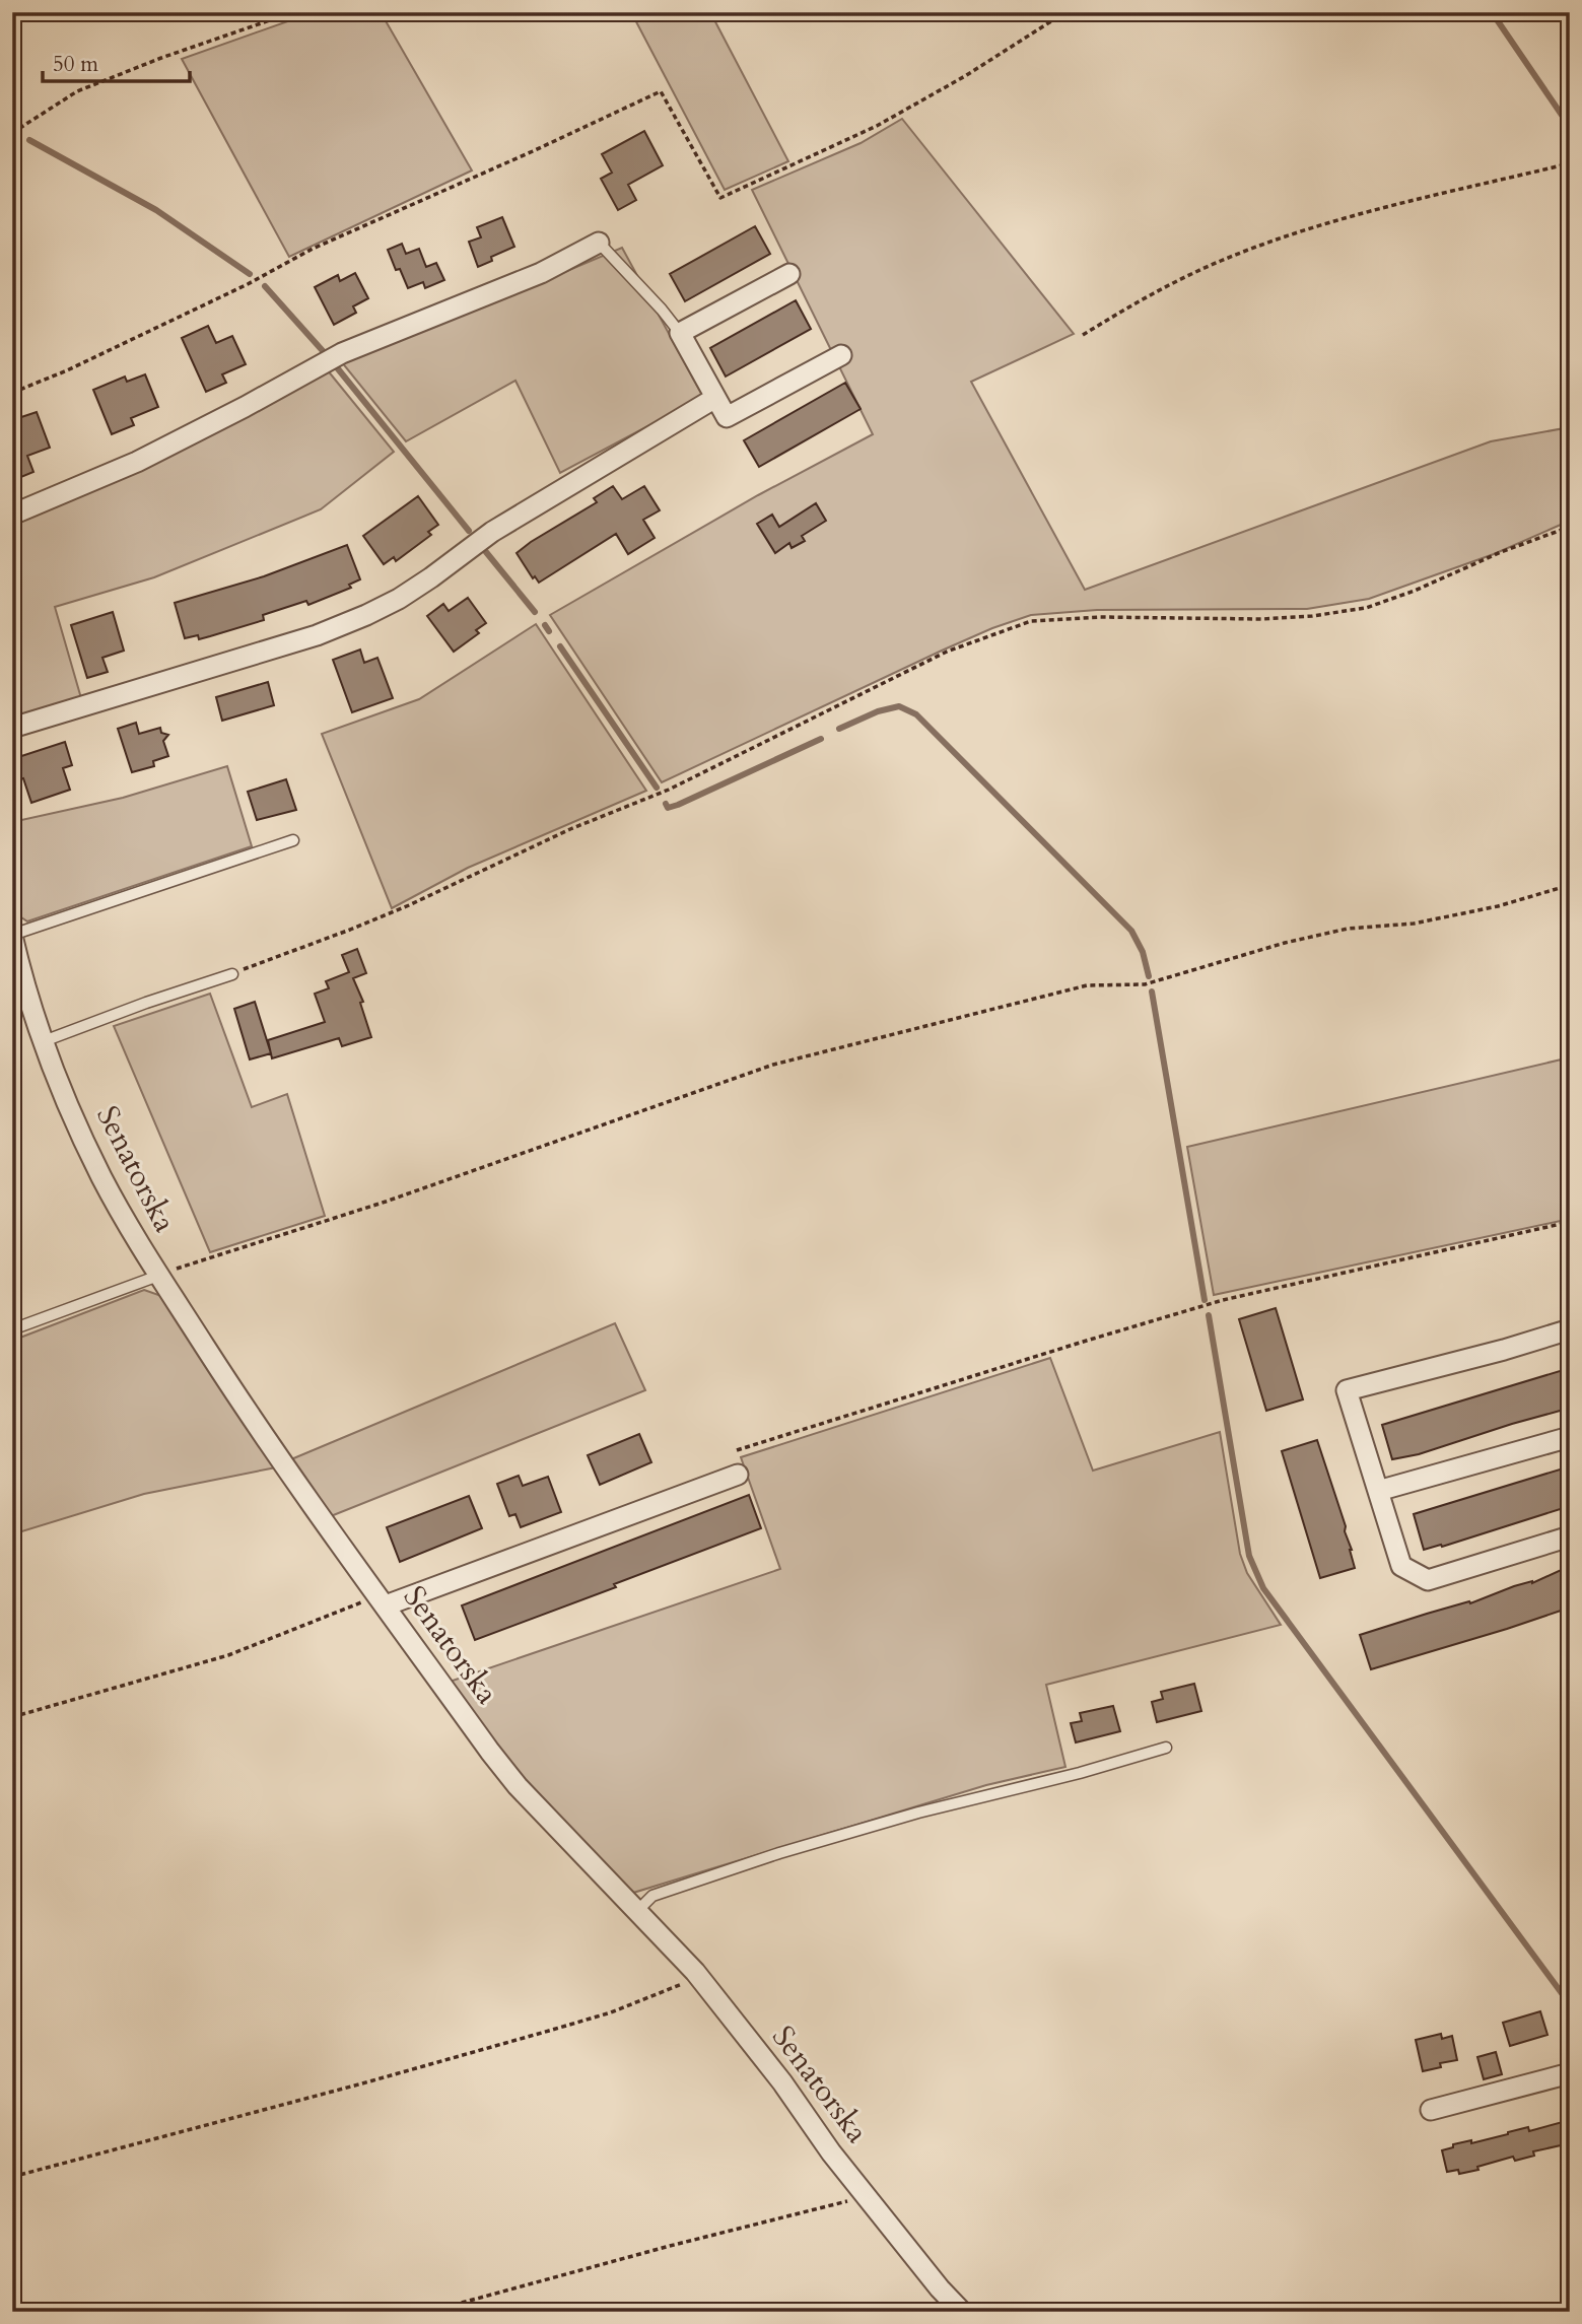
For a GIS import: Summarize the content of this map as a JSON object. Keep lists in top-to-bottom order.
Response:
{
  "streets": {
    "street": ["Senatorska"]
  },
  "scale_bar": "50 m"
}
